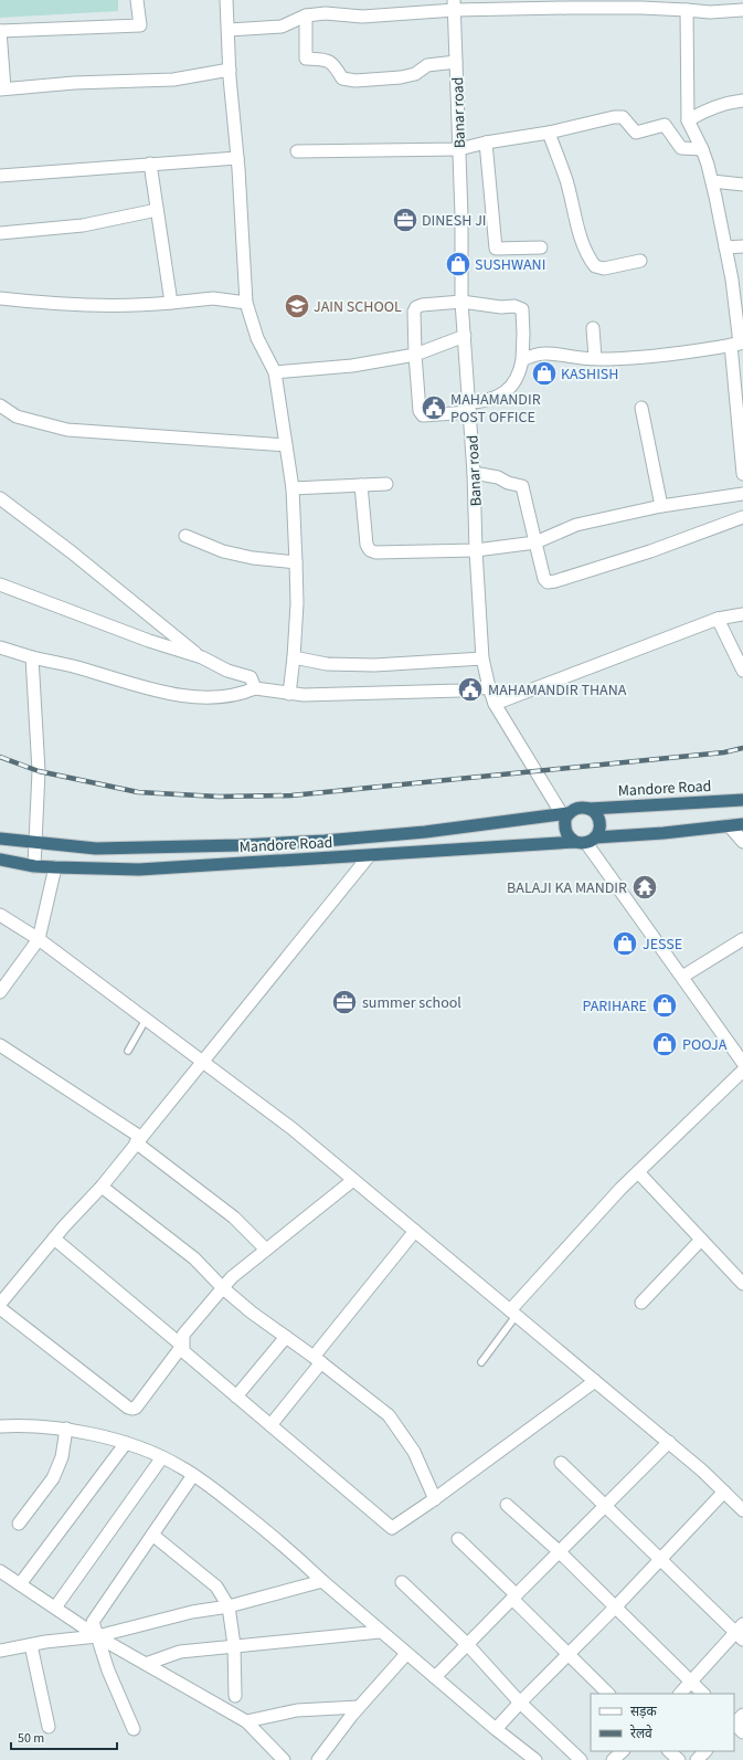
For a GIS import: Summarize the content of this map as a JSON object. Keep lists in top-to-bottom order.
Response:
{
  "streets": {
    "highway": ["Mandore Road"],
    "street": ["Banar road"]
  },
  "crossings": [
    ["Banar road", "Mandore Road"]
  ],
  "places": {
    "office": ["DINESH JI", "summer school"],
    "shop": [
      "SUSHWANI",
      "KASHISH",
      "JESSE",
      "PARIHARE",
      "POOJA"
    ],
    "school or university": ["JAIN SCHOOL"],
    "public building": ["MAHAMANDIR POST OFFICE", "MAHAMANDIR THANA"],
    "temple": ["BALAJI KA MANDIR"]
  },
  "legend": ["सड़क", "रेलवे"],
  "scale_bar": "50 m"
}
